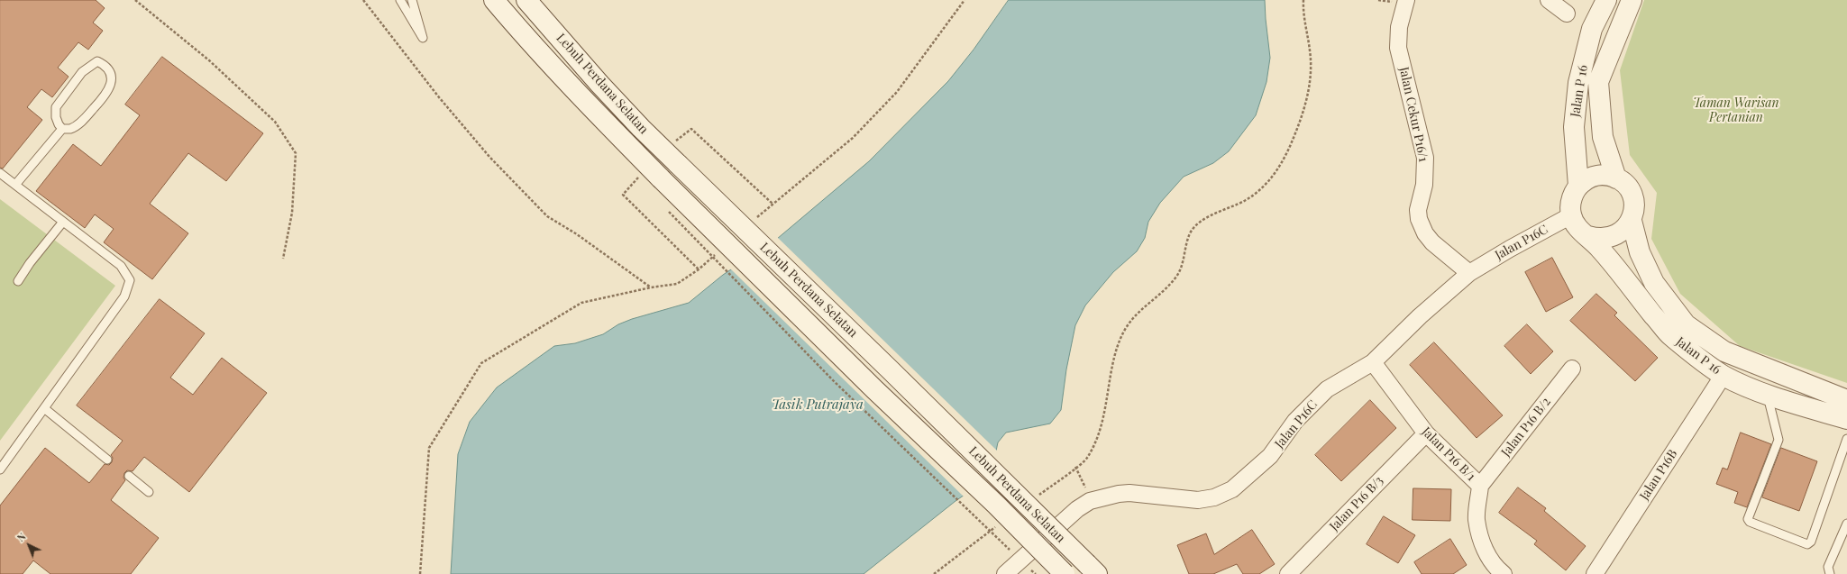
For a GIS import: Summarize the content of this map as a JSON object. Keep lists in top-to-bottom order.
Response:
{
  "streets": {
    "main road": ["Lebuh Perdana Selatan", "Jalan P 16"],
    "street": [
      "Jalan Cekur P16/1",
      "Jalan P16C",
      "Jalan P16 B/2",
      "Jalan P16 B/1",
      "Jalan P16B",
      "Jalan P16 B/3"
    ]
  },
  "crossings": [
    ["Jalan P 16", "Jalan P16C"],
    ["Jalan P 16", "Jalan P16B"],
    ["Jalan Cekur P16/1", "Jalan P16C"],
    ["Jalan P16C", "Jalan P16 B/1"],
    ["Jalan P16 B/2", "Jalan P16 B/1"],
    ["Jalan P16 B/1", "Jalan P16 B/3"]
  ],
  "water": ["Tasik Putrajaya"],
  "parks": ["Taman Warisan Pertanian"],
  "north": "top left"
}
